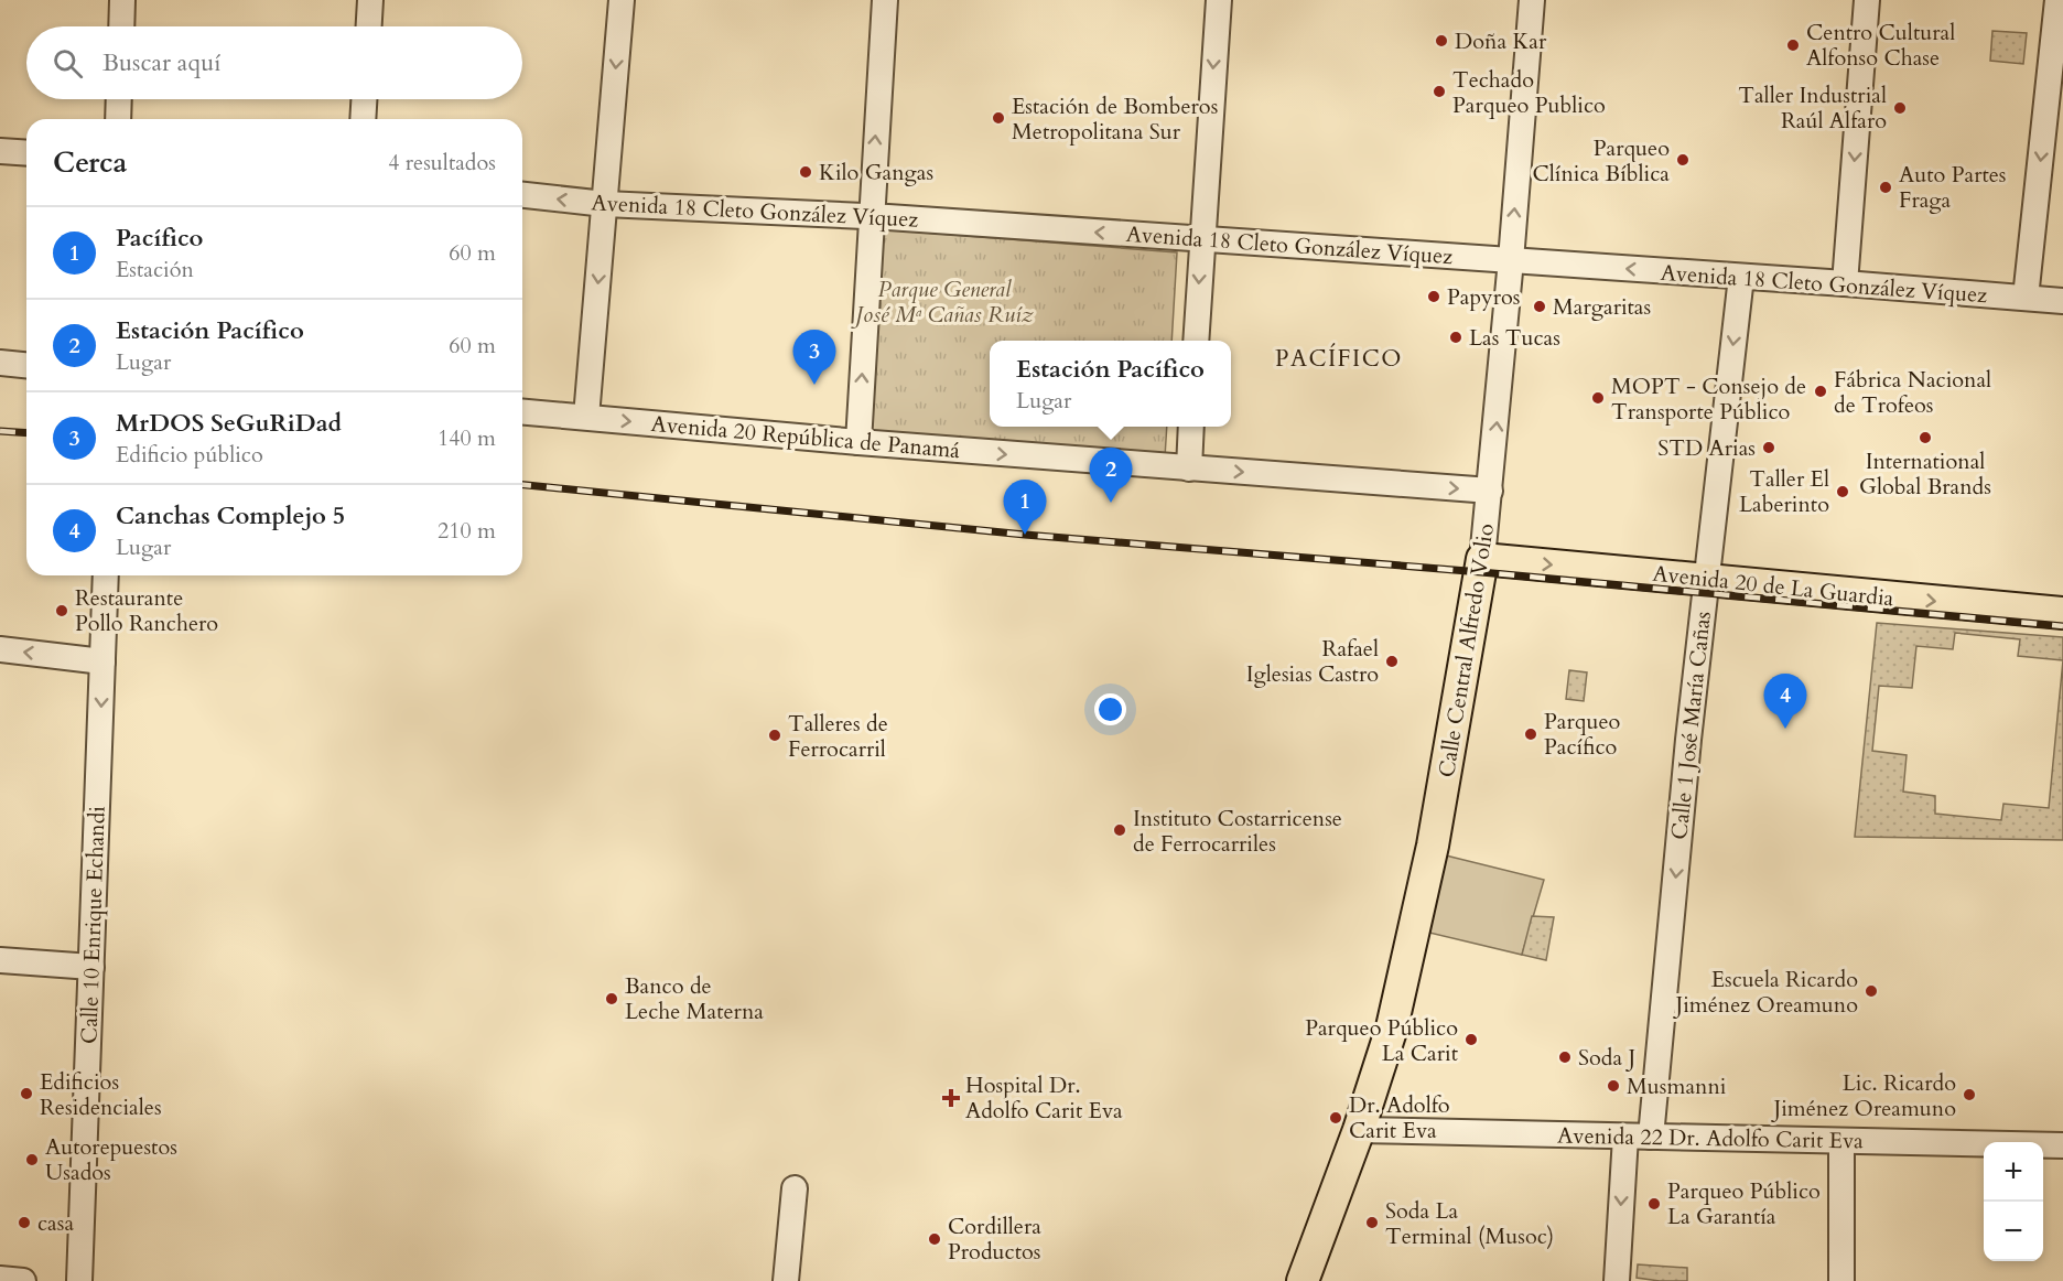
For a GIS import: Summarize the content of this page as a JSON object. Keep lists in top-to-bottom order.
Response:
{
  "streets": {
    "main road": ["Avenida 20 de La Guardia", "Calle Central Alfredo Volio"],
    "street": [
      "Avenida 18 Cleto González Víquez",
      "Avenida 20 República de Panamá",
      "Calle 1 José María Cañas",
      "Calle 10 Enrique Echandi",
      "Avenida 22 Dr. Adolfo Carit Eva"
    ]
  },
  "crossings": [
    ["Avenida 18 Cleto González Víquez", "Calle Central Alfredo Volio"],
    ["Avenida 18 Cleto González Víquez", "Calle 1 José María Cañas"],
    ["Avenida 20 República de Panamá", "Calle Central Alfredo Volio"],
    ["Avenida 20 de La Guardia", "Calle Central Alfredo Volio"],
    ["Avenida 20 de La Guardia", "Calle 1 José María Cañas"],
    ["Calle Central Alfredo Volio", "Avenida 22 Dr. Adolfo Carit Eva"],
    ["Calle 1 José María Cañas", "Avenida 22 Dr. Adolfo Carit Eva"]
  ],
  "one_way": [
    "Avenida 18 Cleto González Víquez",
    "Avenida 20 República de Panamá",
    "Avenida 20 de La Guardia",
    "Calle Central Alfredo Volio",
    "Calle 1 José María Cañas",
    "Calle 10 Enrique Echandi"
  ],
  "districts": ["PACÍFICO"],
  "parks": ["Parque General José Mª Cañas Ruíz"],
  "places": {
    "other": [
      "Doña Kar",
      "Centro Cultural Alfonso Chase",
      "Techado Parqueo Publico",
      "Taller Industrial Raúl Alfaro",
      "Estación de Bomberos Metropolitana Sur",
      "Parqueo Clínica Bíblica",
      "Kilo Gangas",
      "Auto Partes Fraga",
      "Papyros",
      "Margaritas",
      "Las Tucas",
      "Fábrica Nacional de Trofeos",
      "MOPT - Consejo de Transporte Público",
      "International Global Brands",
      "STD Arias",
      "Taller El Laberinto",
      "Restaurante Pollo Ranchero",
      "Rafael Iglesias Castro",
      "Parqueo Pacífico",
      "Talleres de Ferrocarril",
      "Instituto Costarricense de Ferrocarriles",
      "Escuela Ricardo Jiménez Oreamuno",
      "Banco de Leche Materna",
      "Parqueo Público La Carit",
      "Soda J",
      "Musmanni",
      "Edificios Residenciales",
      "Lic. Ricardo Jiménez Oreamuno",
      "Dr. Adolfo Carit Eva",
      "Autorepuestos Usados",
      "Parqueo Público La Garantía",
      "casa",
      "Soda La Terminal (Musoc)",
      "Cordillera Productos"
    ],
    "health": ["Hospital Dr. Adolfo Carit Eva"]
  },
  "page": {
    "search": "Buscar aquí",
    "heading": ["Cerca", "4 resultados"],
    "list": [
      {
        "mark": "1",
        "name": "Pacífico",
        "note": "Estación",
        "value": "60 m"
      },
      {
        "mark": "2",
        "name": "Estación Pacífico",
        "note": "Lugar",
        "value": "60 m"
      },
      {
        "mark": "3",
        "name": "MrDOS SeGuRiDad",
        "note": "Edificio público",
        "value": "140 m"
      },
      {
        "mark": "4",
        "name": "Canchas Complejo 5",
        "note": "Lugar",
        "value": "210 m"
      }
    ],
    "pins": [
      "3",
      "2",
      "1",
      "4"
    ],
    "popup": ["Estación Pacífico", "Lugar"],
    "map_buttons": ["+", "−"]
  }
}
